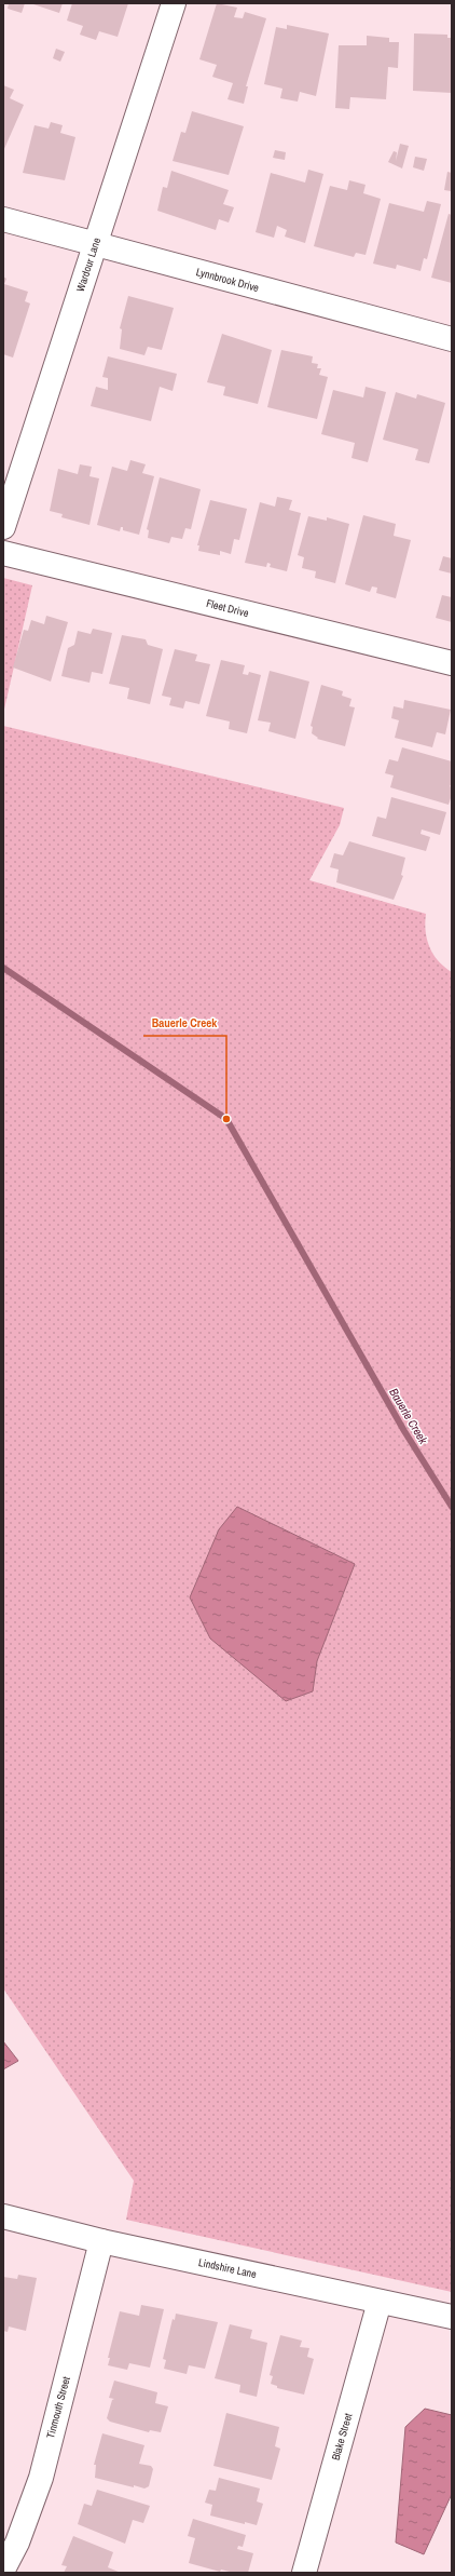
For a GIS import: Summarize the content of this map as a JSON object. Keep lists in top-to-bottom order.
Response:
{
  "streets": {
    "street": [
      "Wardour Lane",
      "Lynnbrook Drive",
      "Fleet Drive",
      "Lindshire Lane",
      "Tinmouth Street",
      "Blake Street"
    ]
  },
  "crossings": [
    ["Wardour Lane", "Lynnbrook Drive"],
    ["Lindshire Lane", "Tinmouth Street"],
    ["Lindshire Lane", "Blake Street"]
  ],
  "water": ["Bauerle Creek"],
  "places": ["Bauerle Creek"]
}
